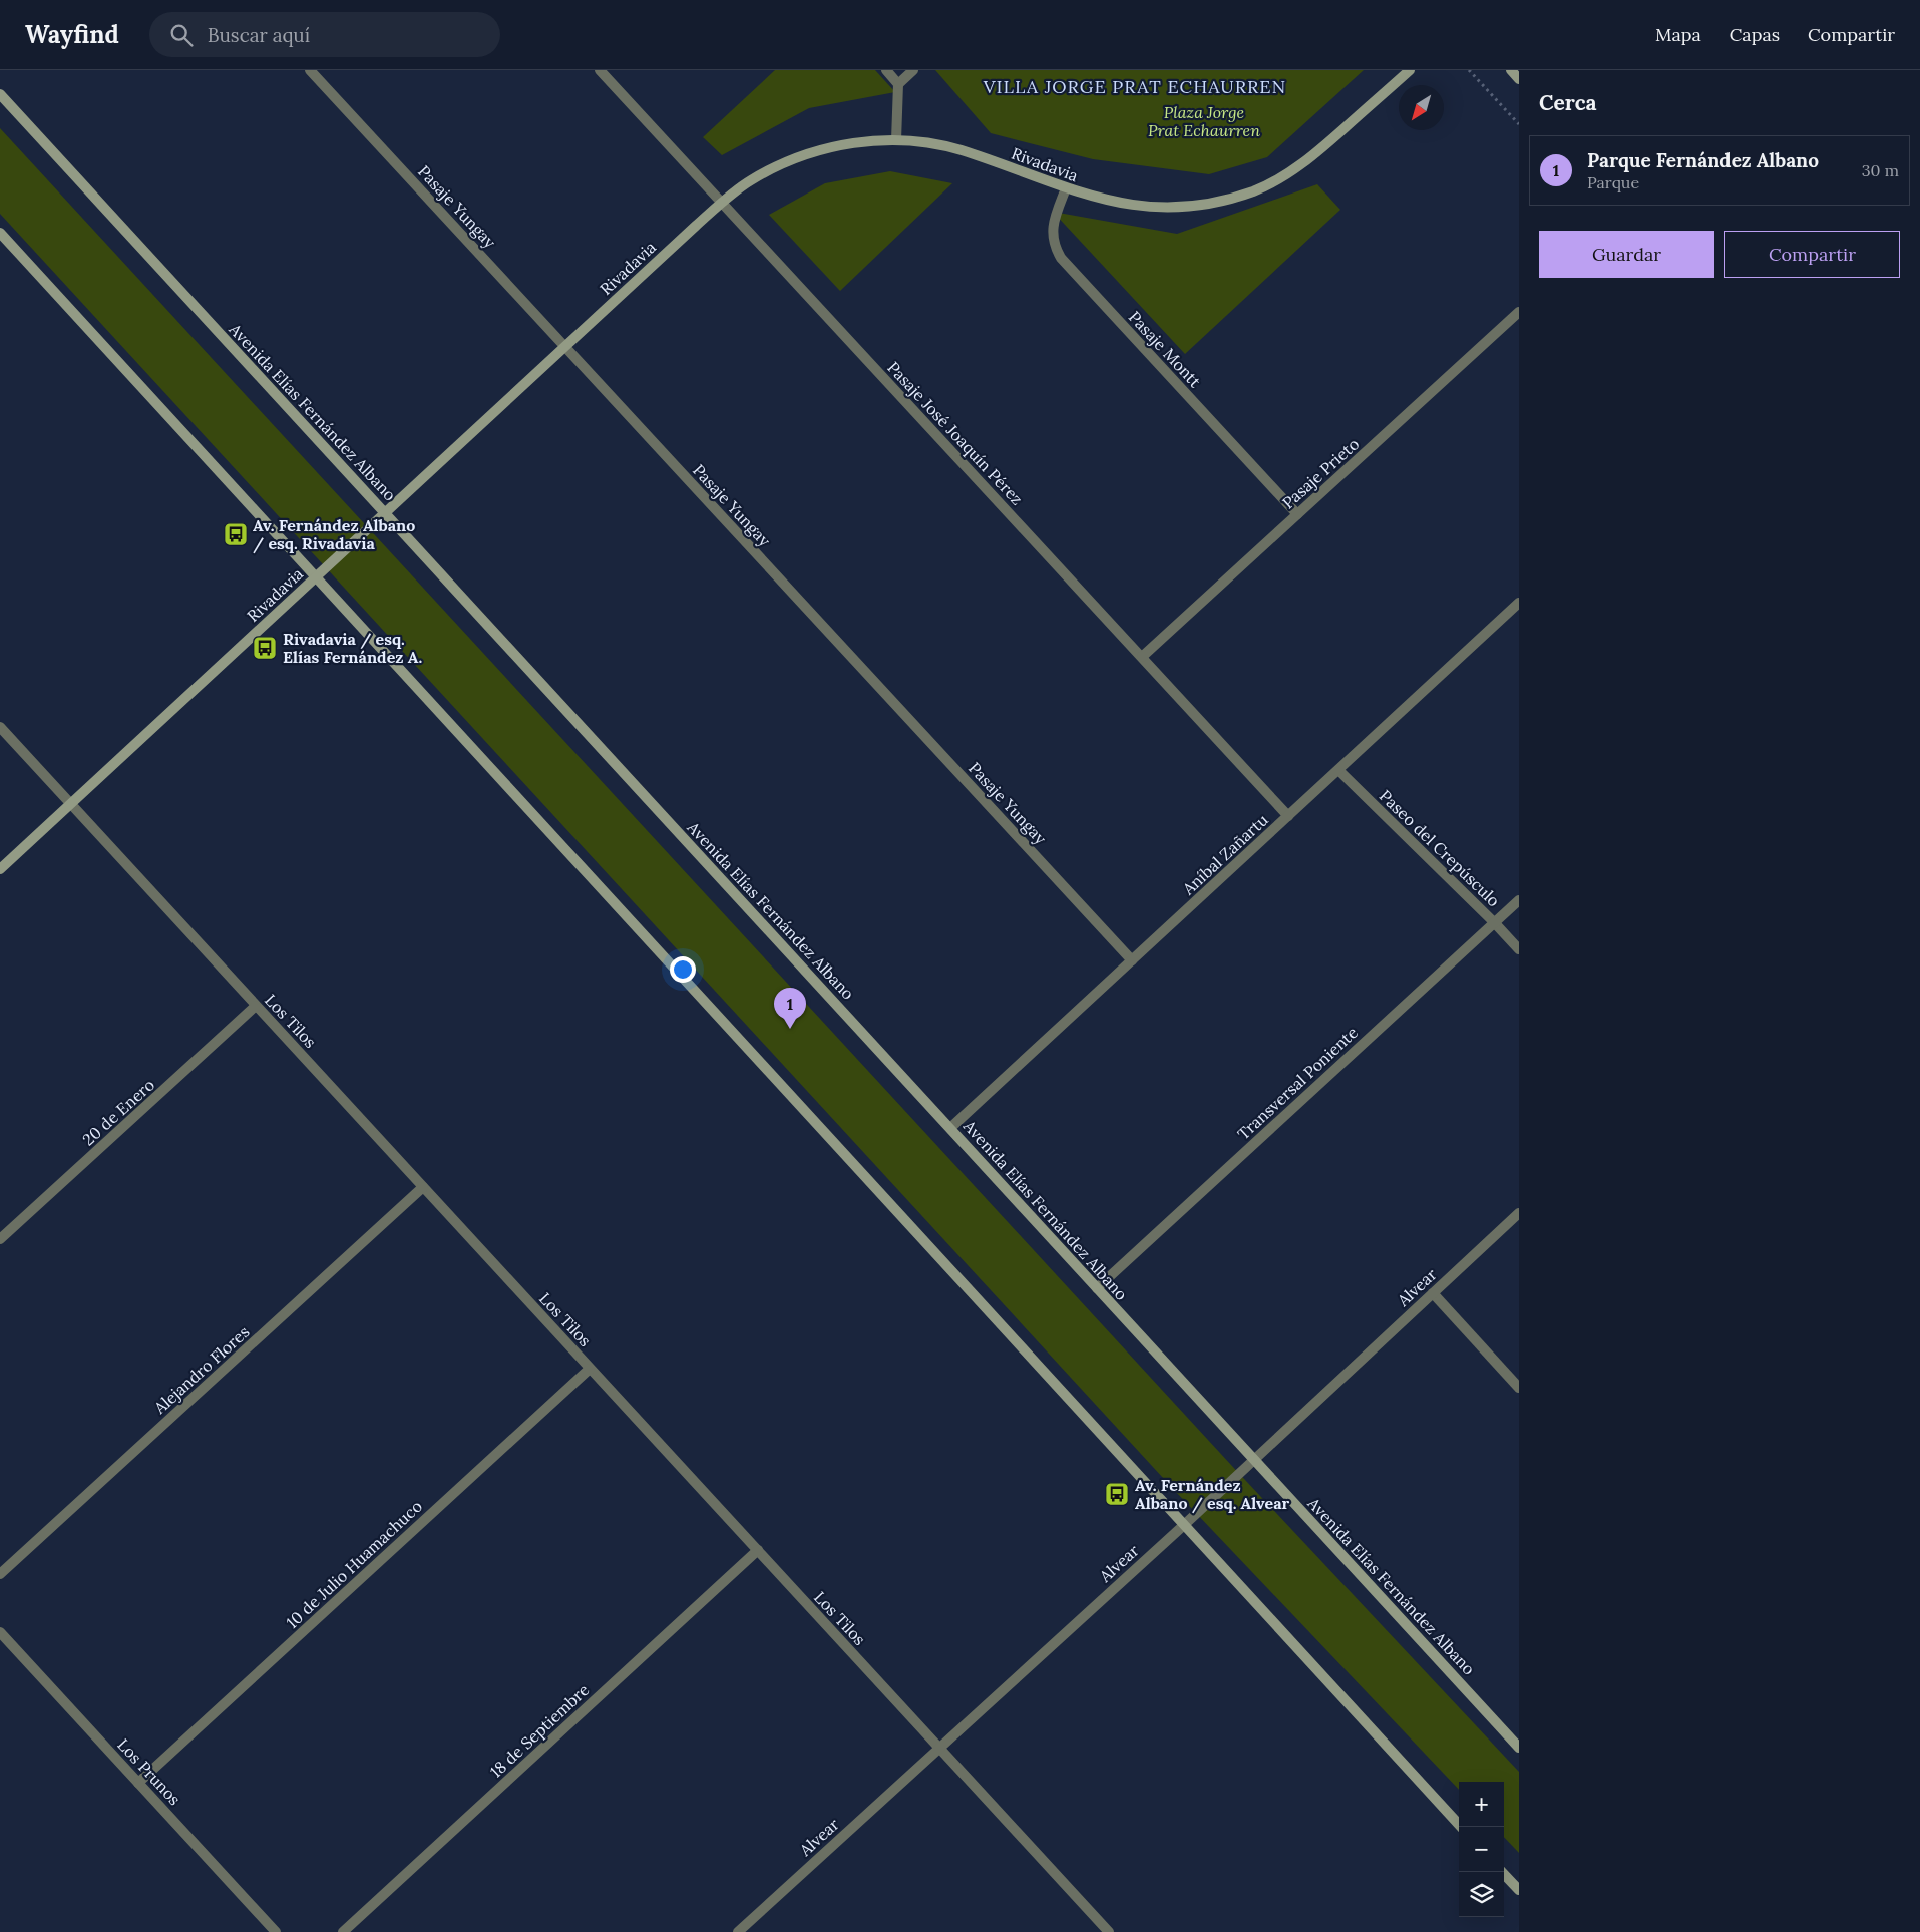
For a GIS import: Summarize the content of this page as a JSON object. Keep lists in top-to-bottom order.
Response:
{
  "streets": {
    "main road": ["Rivadavia", "Avenida Elías Fernández Albano"],
    "street": [
      "Pasaje Yungay",
      "Pasaje Montt",
      "Pasaje José Joaquín Pérez",
      "Pasaje Prieto",
      "Paseo del Crepúsculo",
      "Aníbal Zañartu",
      "Los Tilos",
      "Transversal Poniente",
      "20 de Enero",
      "Alvear",
      "Alejandro Flores",
      "10 de Julio Huamachuco",
      "18 de Septiembre",
      "Los Prunos"
    ]
  },
  "crossings": [
    ["Rivadavia", "Pasaje Yungay"],
    ["Rivadavia", "Pasaje Montt"],
    ["Rivadavia", "Avenida Elías Fernández Albano"],
    ["Rivadavia", "Pasaje José Joaquín Pérez"],
    ["Rivadavia", "Los Tilos"],
    ["Pasaje Yungay", "Aníbal Zañartu"],
    ["Pasaje Montt", "Pasaje Prieto"],
    ["Avenida Elías Fernández Albano", "Aníbal Zañartu"],
    ["Avenida Elías Fernández Albano", "Transversal Poniente"],
    ["Avenida Elías Fernández Albano", "Alvear"],
    ["Pasaje José Joaquín Pérez", "Pasaje Prieto"],
    ["Pasaje José Joaquín Pérez", "Aníbal Zañartu"],
    ["Paseo del Crepúsculo", "Aníbal Zañartu"],
    ["Paseo del Crepúsculo", "Transversal Poniente"],
    ["Los Tilos", "20 de Enero"],
    ["Los Tilos", "Alvear"],
    ["Los Tilos", "Alejandro Flores"],
    ["Los Tilos", "10 de Julio Huamachuco"],
    ["Los Tilos", "18 de Septiembre"],
    ["10 de Julio Huamachuco", "Los Prunos"]
  ],
  "districts": ["VILLA JORGE PRAT ECHAURREN"],
  "parks": ["Plaza Jorge Prat Echaurren"],
  "places": {
    "bus stop": ["Av. Fernández Albano / esq. Rivadavia", "Rivadavia / esq. Elías Fernández A.", "Av. Fernández Albano / esq. Alvear"]
  },
  "north": "bottom left",
  "page": {
    "header": "Wayfind",
    "search": "Buscar aquí",
    "nav": ["Mapa", "Capas", "Compartir"],
    "heading": "Cerca",
    "list": [
      {
        "mark": "1",
        "name": "Parque Fernández Albano",
        "note": "Parque",
        "value": "30 m"
      }
    ],
    "buttons": ["Guardar", "Compartir"],
    "pins": "1",
    "map_buttons": ["+", "−"]
  }
}
